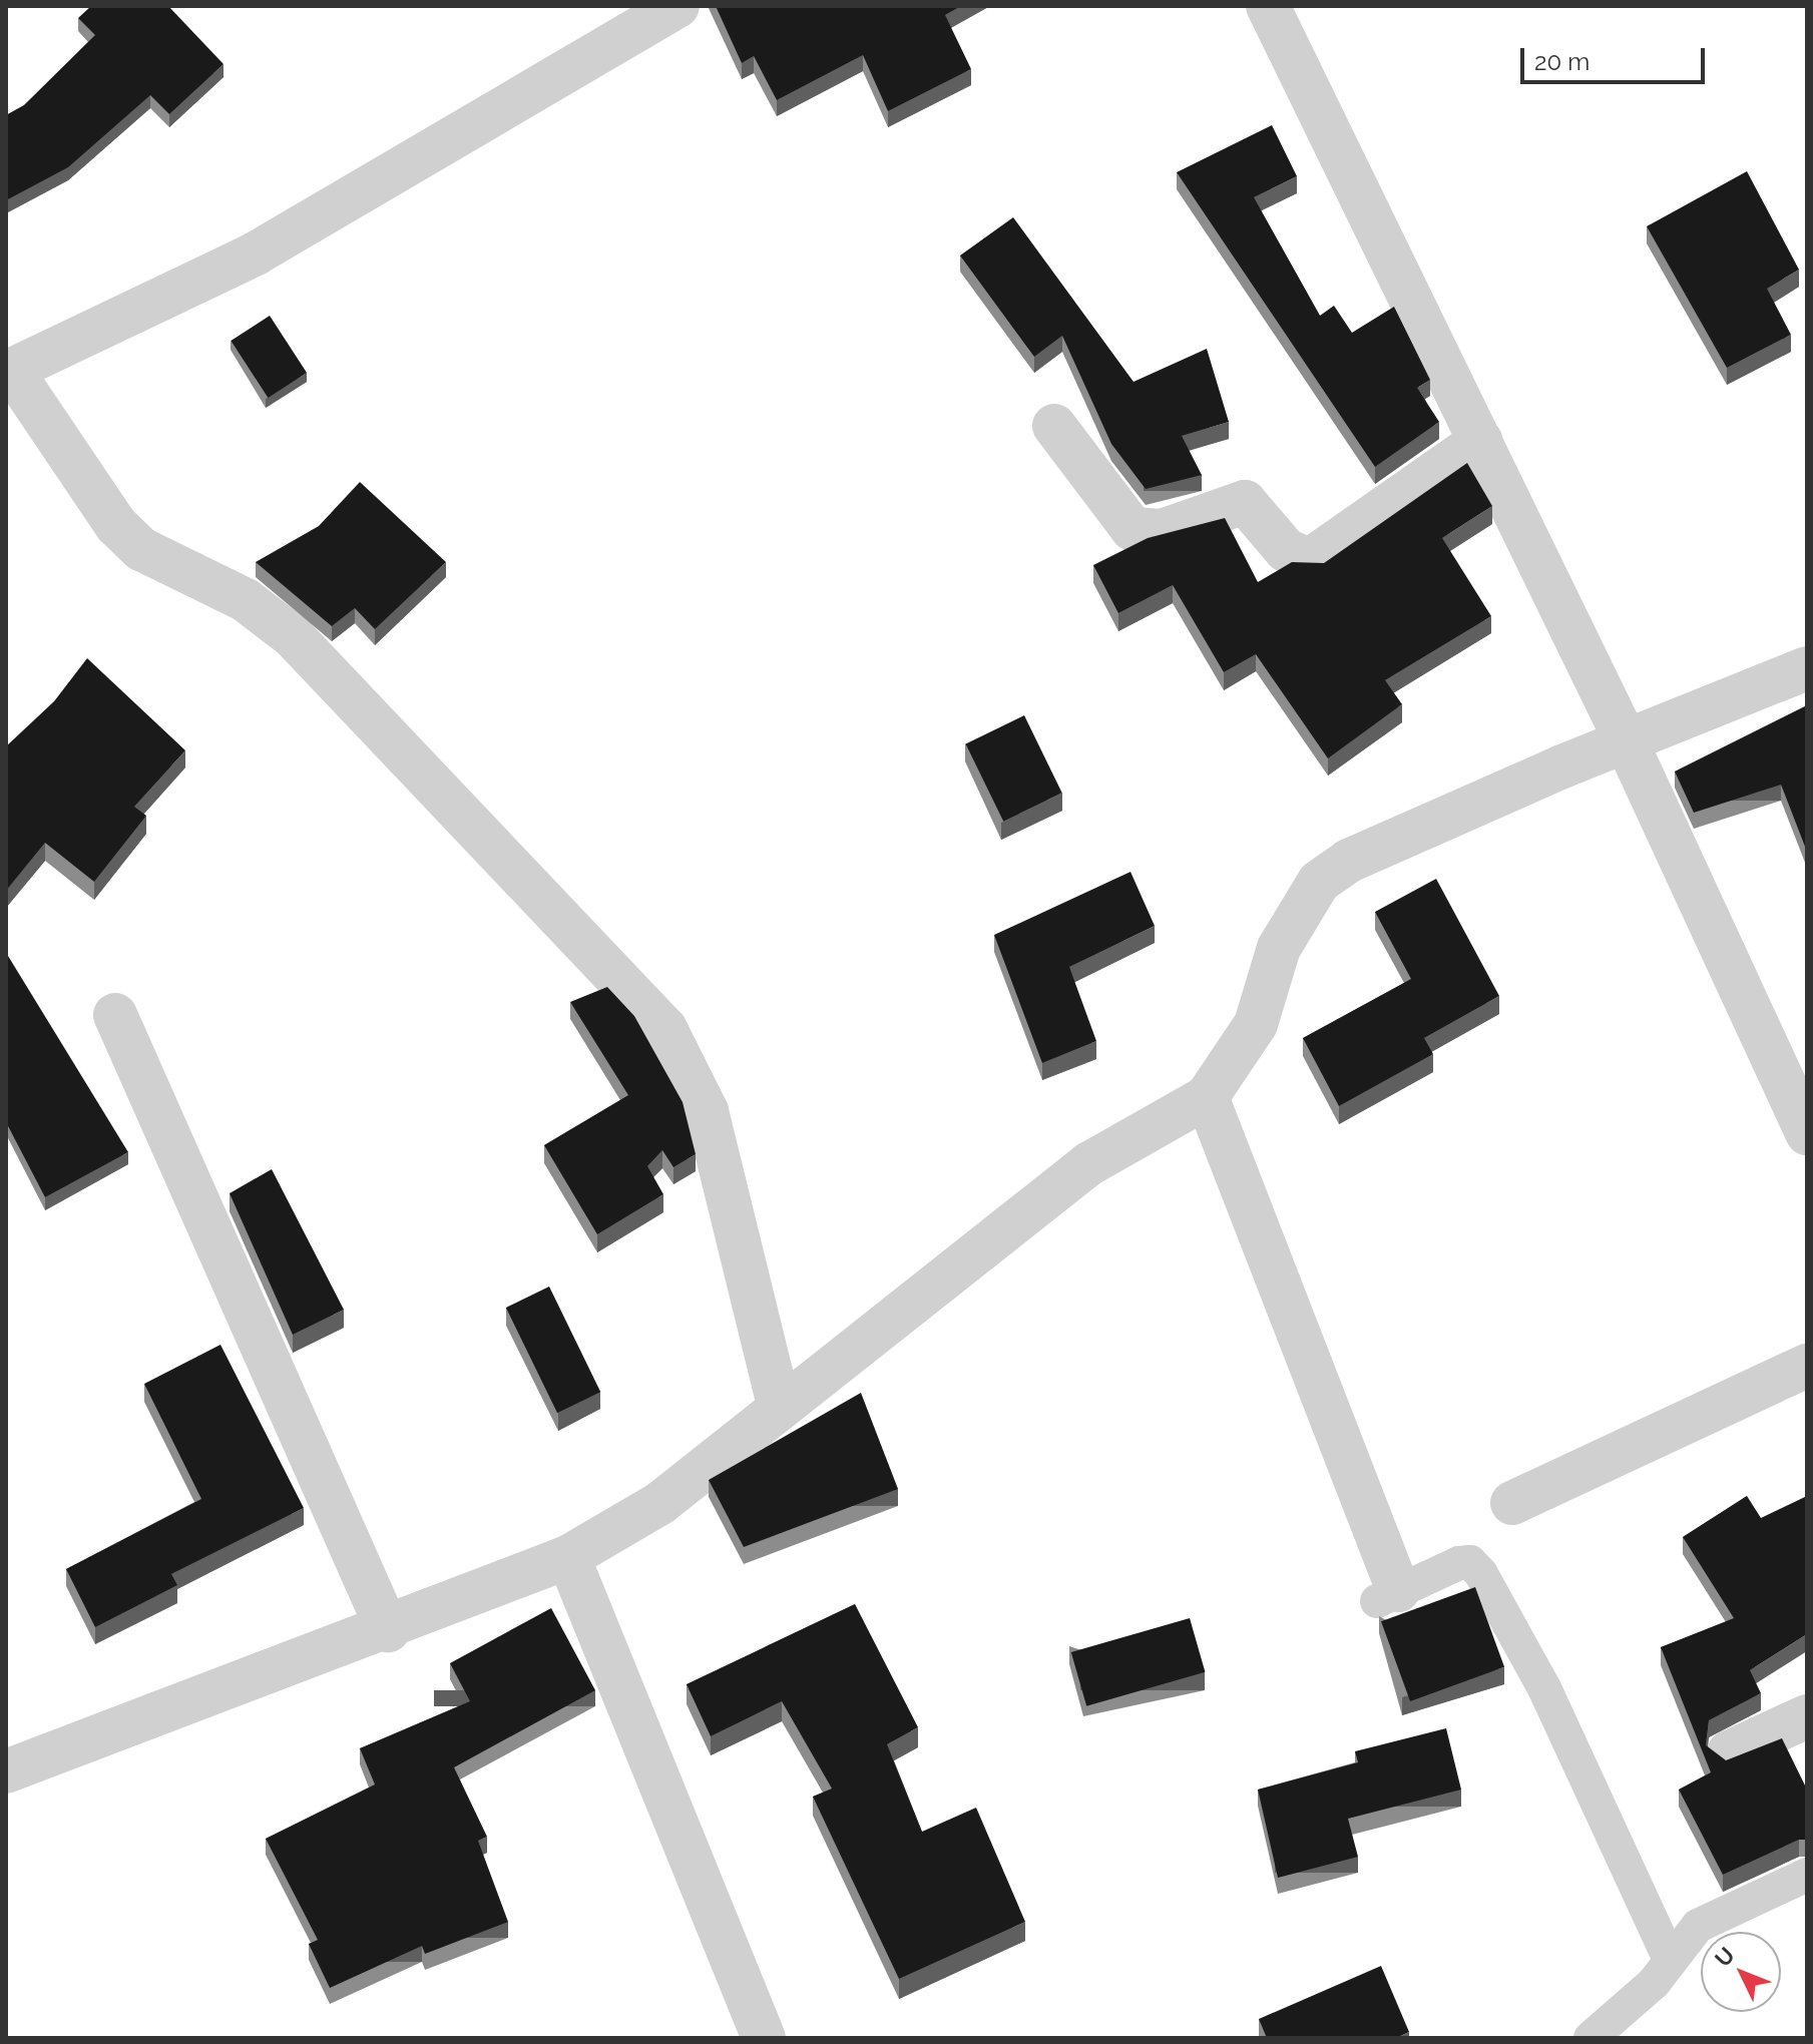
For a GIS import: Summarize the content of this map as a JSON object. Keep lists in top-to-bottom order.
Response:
{
  "scale_bar": "20 m",
  "north": "top left"
}
